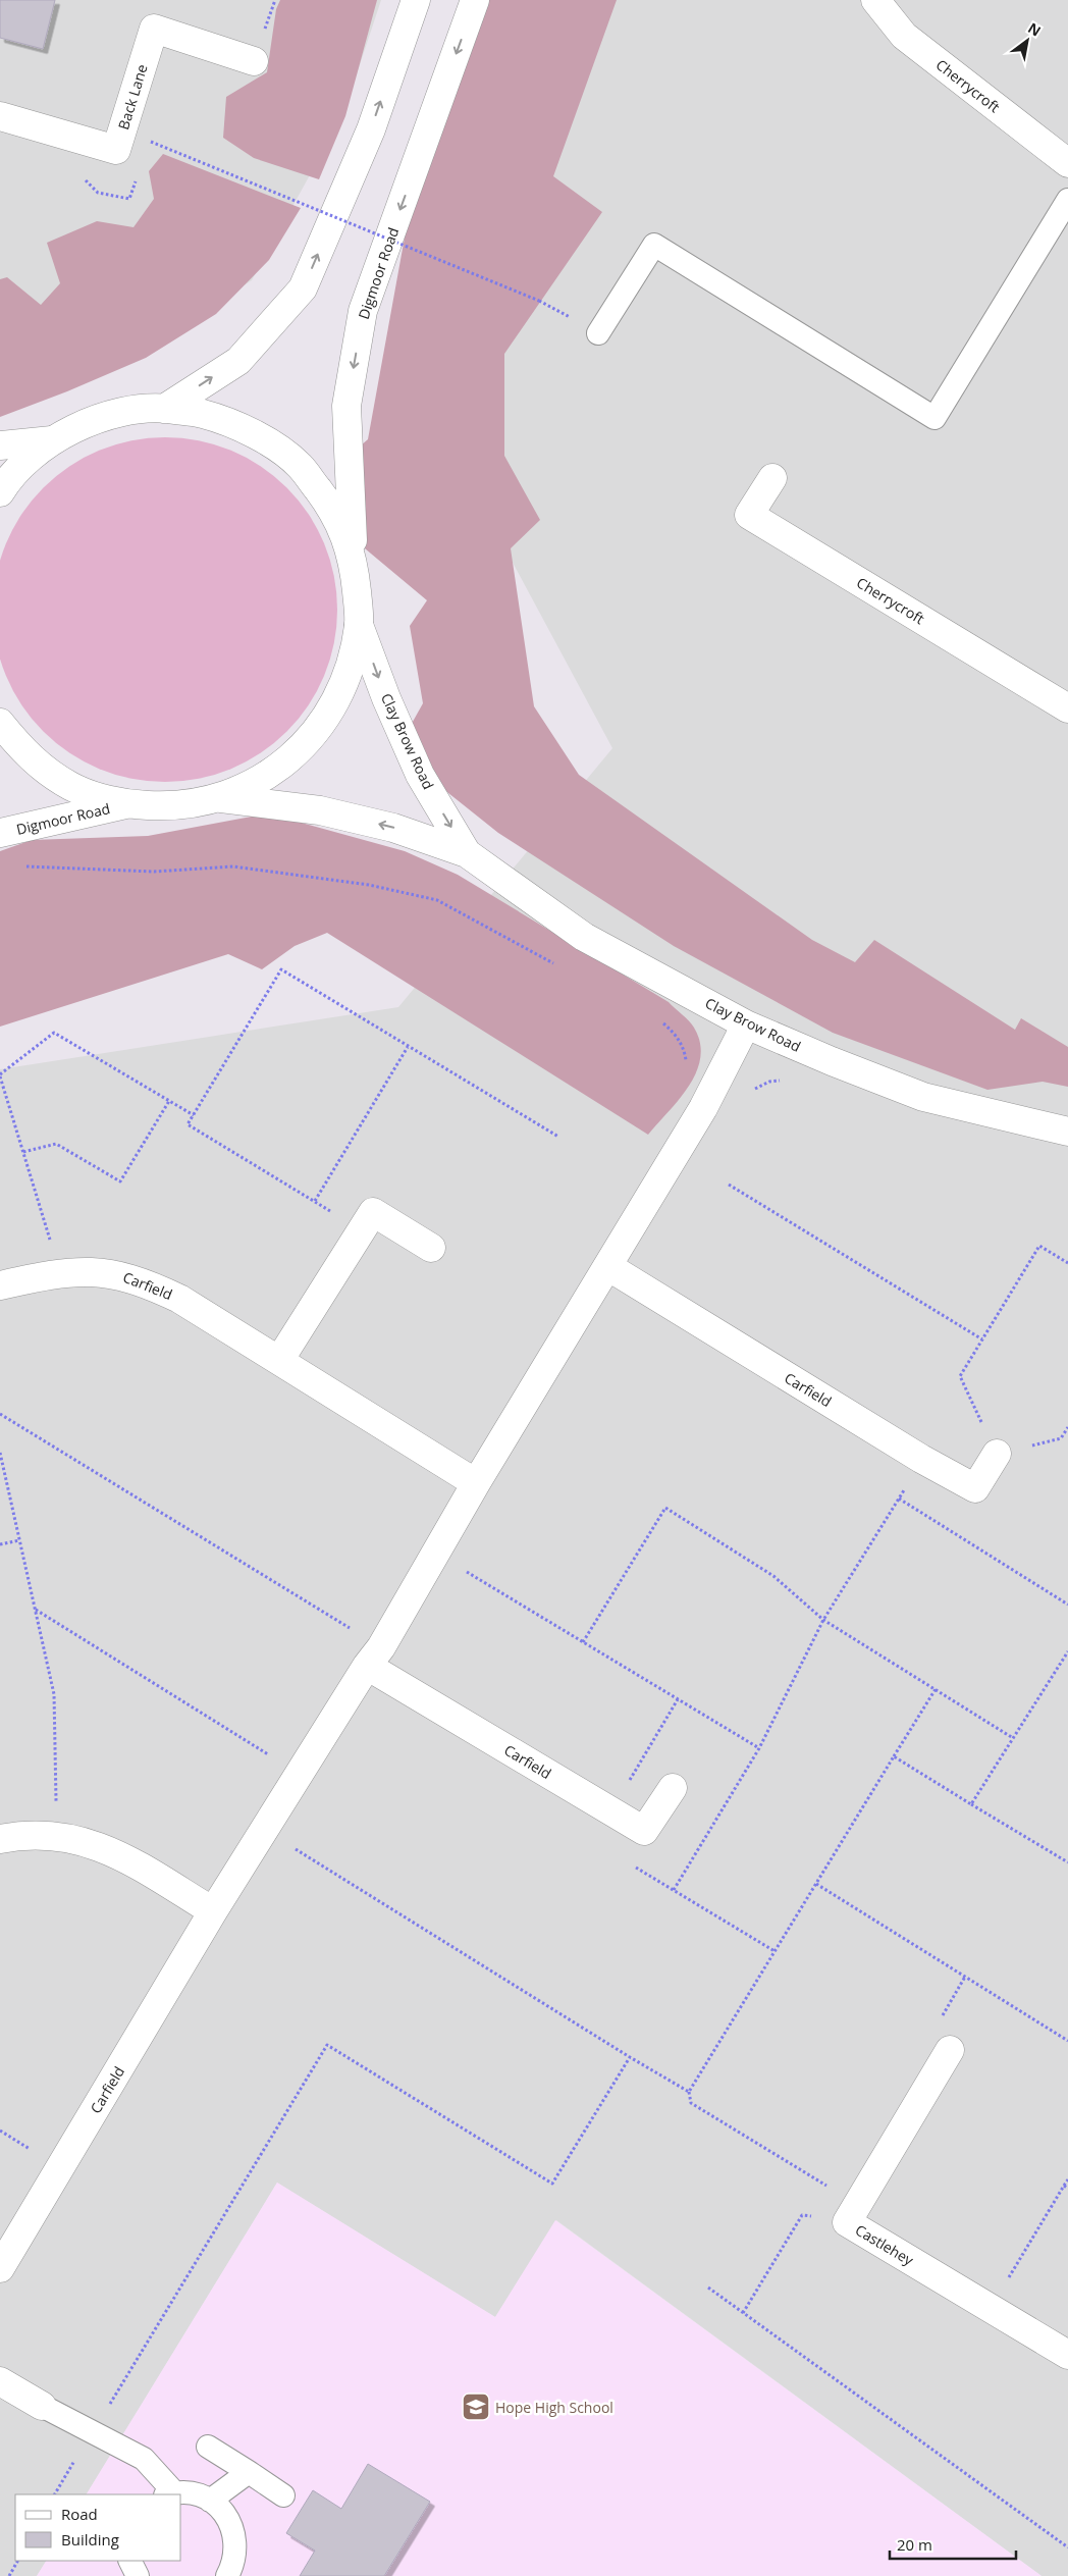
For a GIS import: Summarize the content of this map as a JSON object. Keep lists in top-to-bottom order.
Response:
{
  "streets": {
    "street": [
      "Cherrycroft",
      "Back Lane",
      "Digmoor Road",
      "Clay Brow Road",
      "Carfield",
      "Castlehey"
    ]
  },
  "crossings": [
    ["Digmoor Road", "Clay Brow Road"],
    ["Clay Brow Road", "Carfield"]
  ],
  "places": {
    "school or university": ["Hope High School"]
  },
  "legend": ["Road", "Building"],
  "scale_bar": "20 m",
  "north": "top right"
}
